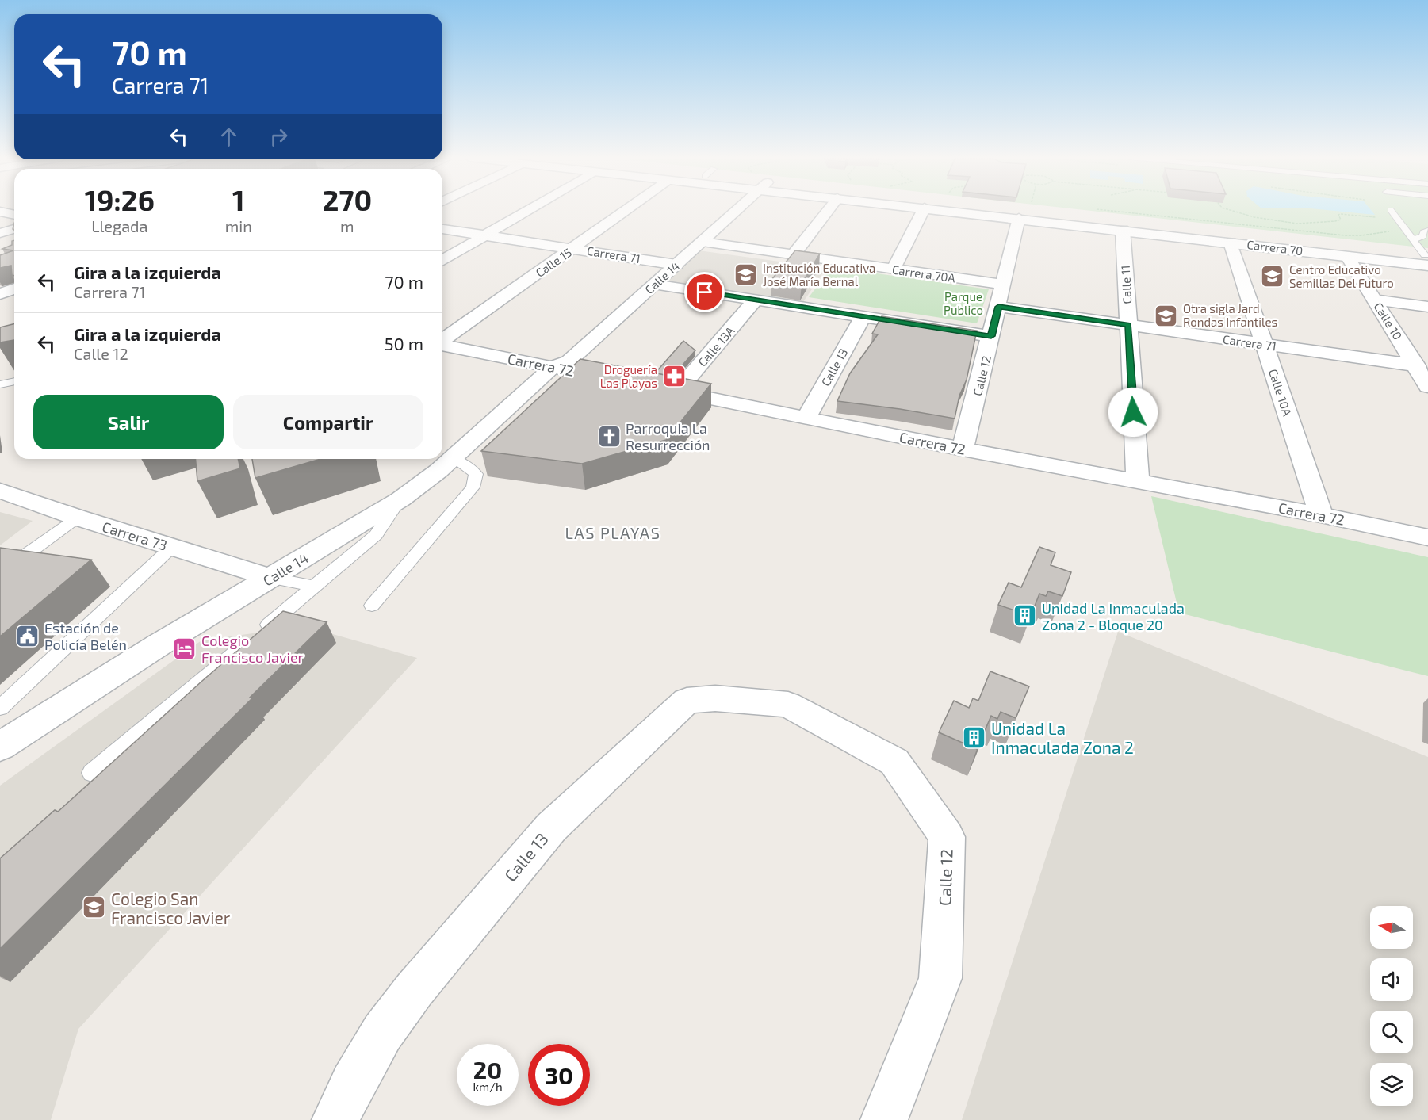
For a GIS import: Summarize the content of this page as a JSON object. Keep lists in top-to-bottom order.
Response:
{
  "streets": {
    "street": [
      "Carrera 70",
      "Carrera 71",
      "Calle 15",
      "Carrera 70A",
      "Calle 14",
      "Calle 11",
      "Calle 10",
      "Calle 13A",
      "Carrera 72",
      "Calle 13",
      "Calle 12",
      "Calle 10A",
      "Carrera 73"
    ]
  },
  "crossings": [
    ["Carrera 70", "Calle 11"],
    ["Carrera 70", "Calle 10"],
    ["Carrera 70", "Calle 12"],
    ["Carrera 70", "Calle 10A"],
    ["Carrera 71", "Calle 15"],
    ["Carrera 71", "Calle 14"],
    ["Carrera 71", "Calle 11"],
    ["Carrera 71", "Calle 10"],
    ["Carrera 71", "Calle 12"],
    ["Carrera 71", "Calle 10A"],
    ["Carrera 70A", "Calle 14"],
    ["Carrera 70A", "Calle 12"],
    ["Calle 14", "Carrera 72"],
    ["Calle 14", "Carrera 73"],
    ["Calle 11", "Carrera 72"],
    ["Calle 13A", "Carrera 72"],
    ["Carrera 72", "Calle 13"],
    ["Carrera 72", "Calle 12"],
    ["Carrera 72", "Calle 10A"],
    ["Calle 13", "Calle 12"]
  ],
  "districts": ["LAS PLAYAS"],
  "parks": ["Parque Publico"],
  "places": {
    "school or university": [
      "Institución Educativa José María Bernal",
      "Centro Educativo Semillas Del Futuro",
      "Otra sigla Jard Rondas Infantiles",
      "Colegio San Francisco Javier"
    ],
    "pharmacy": ["Droguería Las Playas"],
    "church": ["Parroquia La Resurrección"],
    "building": ["Unidad La Inmaculada Zona 2 - Bloque 20", "Unidad La Inmaculada Zona 2"],
    "public building": ["Estación de Policía Belén"],
    "hotel": ["Colegio Francisco Javier"]
  },
  "north": "left",
  "page": {
    "turn": ["70 m", "Carrera 71"],
    "eta": [
      "19:26",
      "Llegada",
      "1",
      "min",
      "270",
      "m"
    ],
    "list": [
      {
        "name": "Gira a la izquierda",
        "note": "Carrera 71",
        "value": "70 m"
      },
      {
        "name": "Gira a la izquierda",
        "note": "Calle 12",
        "value": "50 m"
      }
    ],
    "buttons": ["Salir", "Compartir"],
    "speed": "20 km/h",
    "limit": "30"
  }
}
